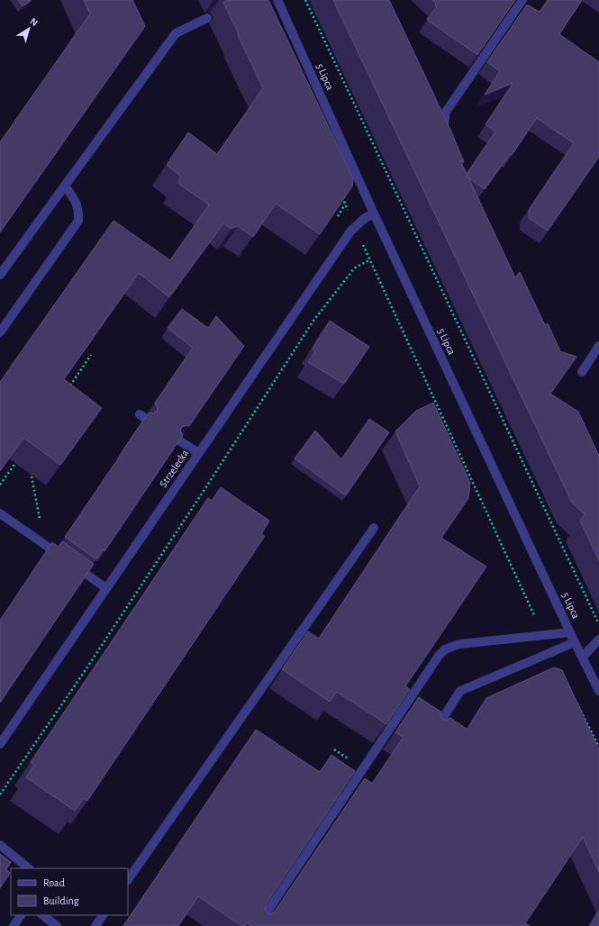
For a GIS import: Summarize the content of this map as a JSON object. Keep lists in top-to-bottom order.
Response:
{
  "streets": {
    "street": ["5 Lipca", "Strzelecka"]
  },
  "crossings": [
    ["5 Lipca", "Strzelecka"]
  ],
  "legend": ["Road", "Building"],
  "north": "top right"
}
